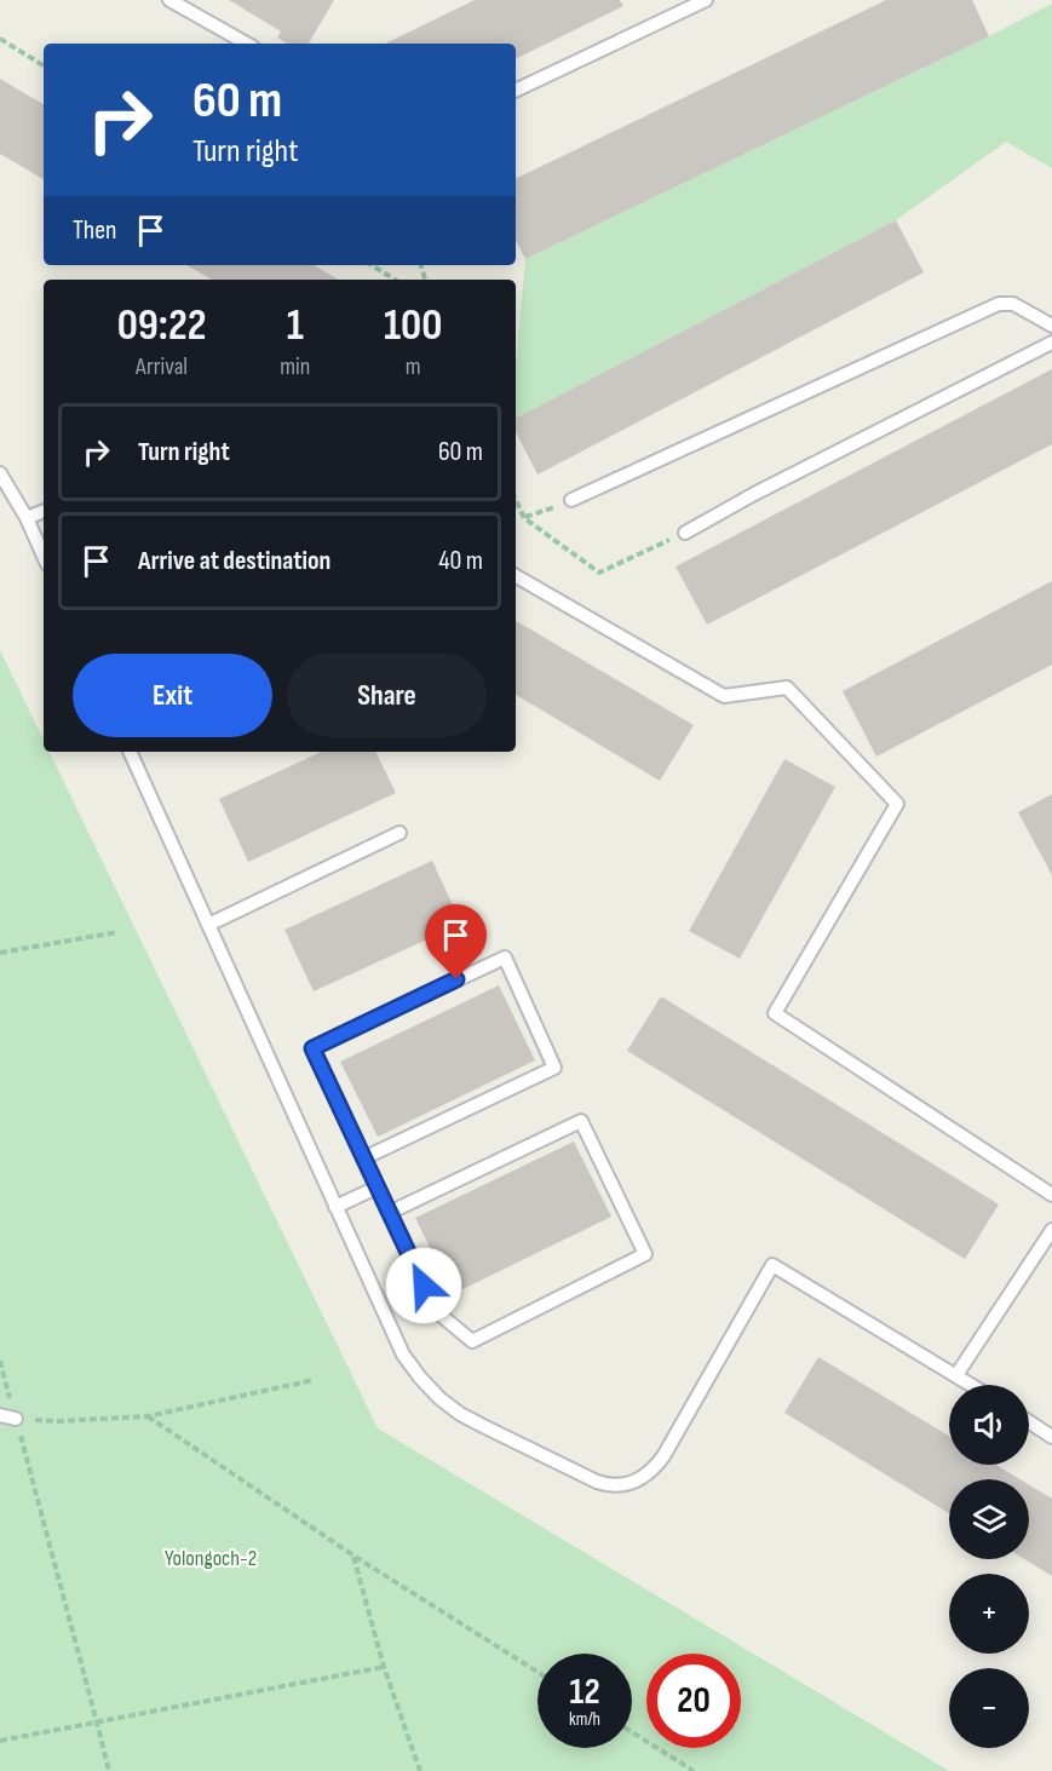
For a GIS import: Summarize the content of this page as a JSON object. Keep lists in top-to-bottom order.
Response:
{
  "parks": ["Yolongoch-2"],
  "page": {
    "turn": ["60 m", "Turn right"],
    "then": "Then",
    "eta": [
      "09:22",
      "Arrival",
      "1",
      "min",
      "100",
      "m"
    ],
    "list": [
      {
        "name": "Turn right",
        "value": "60 m"
      },
      {
        "name": "Arrive at destination",
        "value": "40 m"
      }
    ],
    "buttons": ["Exit", "Share"],
    "map_buttons": ["+", "−"],
    "speed": "12 km/h",
    "limit": "20"
  }
}
